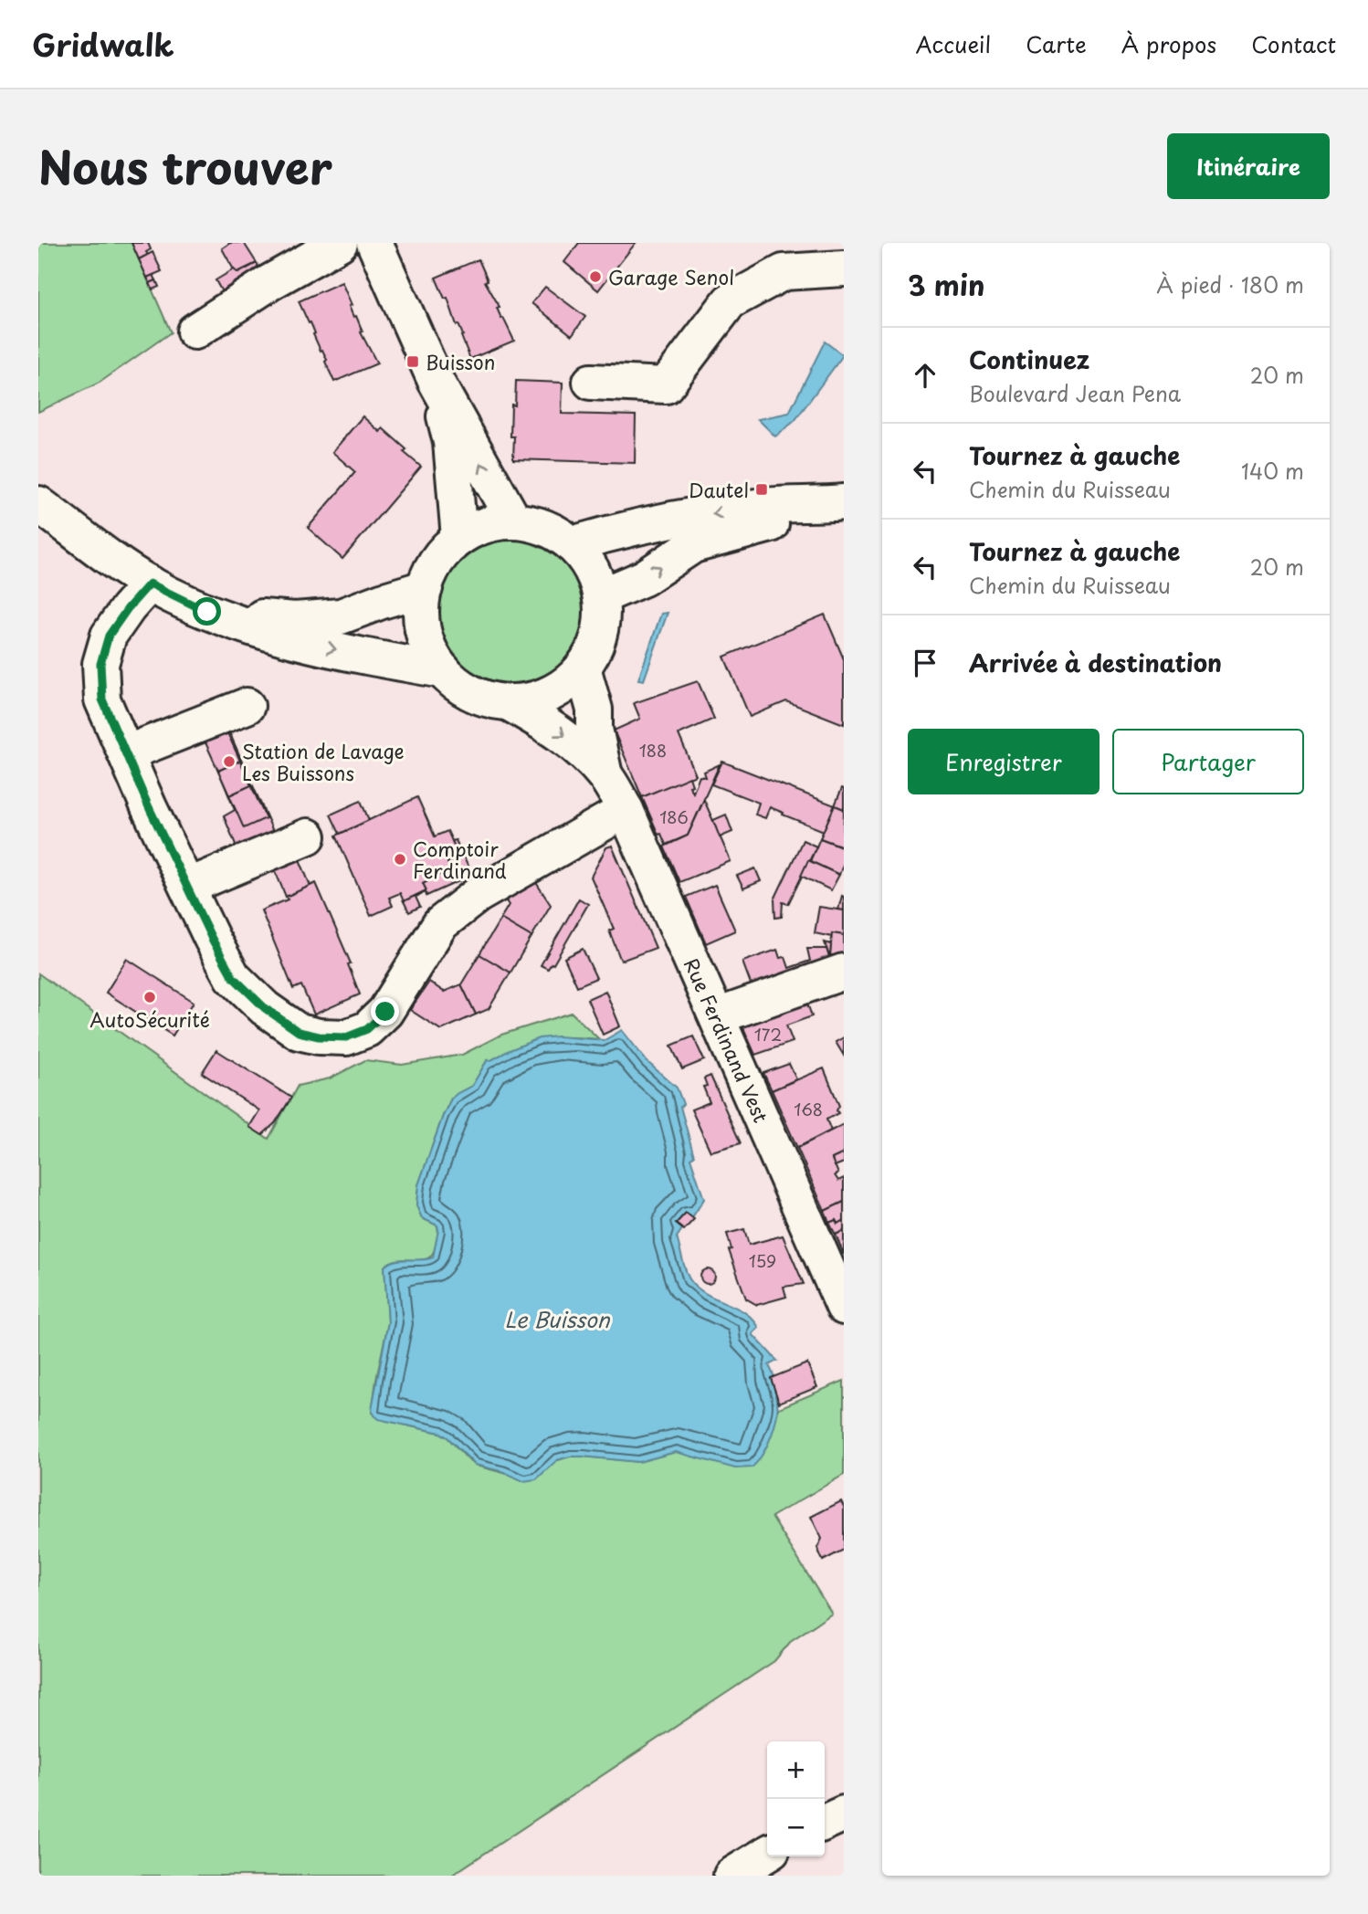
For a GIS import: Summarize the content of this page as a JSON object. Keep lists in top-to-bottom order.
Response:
{
  "streets": {
    "main road": ["Rue Ferdinand Vest"]
  },
  "water": ["Le Buisson"],
  "places": {
    "other": [
      "Garage Senol",
      "Station de Lavage Les Buissons",
      "Comptoir Ferdinand",
      "AutoSécurité"
    ],
    "transit": ["Buisson", "Dautel"]
  },
  "house_numbers": [
    "188",
    "186",
    "172",
    "168",
    "159"
  ],
  "page": {
    "header": "Gridwalk",
    "nav": [
      "Accueil",
      "Carte",
      "À propos",
      "Contact"
    ],
    "title": "Nous trouver",
    "buttons": [
      "Itinéraire",
      ["Enregistrer", "Partager"]
    ],
    "heading": ["3 min", "À pied · 180 m"],
    "list": [
      ["Continuez", "Boulevard Jean Pena", "20 m"],
      ["Tournez à gauche", "Chemin du Ruisseau", "140 m"],
      ["Tournez à gauche", "Chemin du Ruisseau", "20 m"],
      "Arrivée à destination"
    ],
    "map_buttons": ["+", "−"]
  }
}
